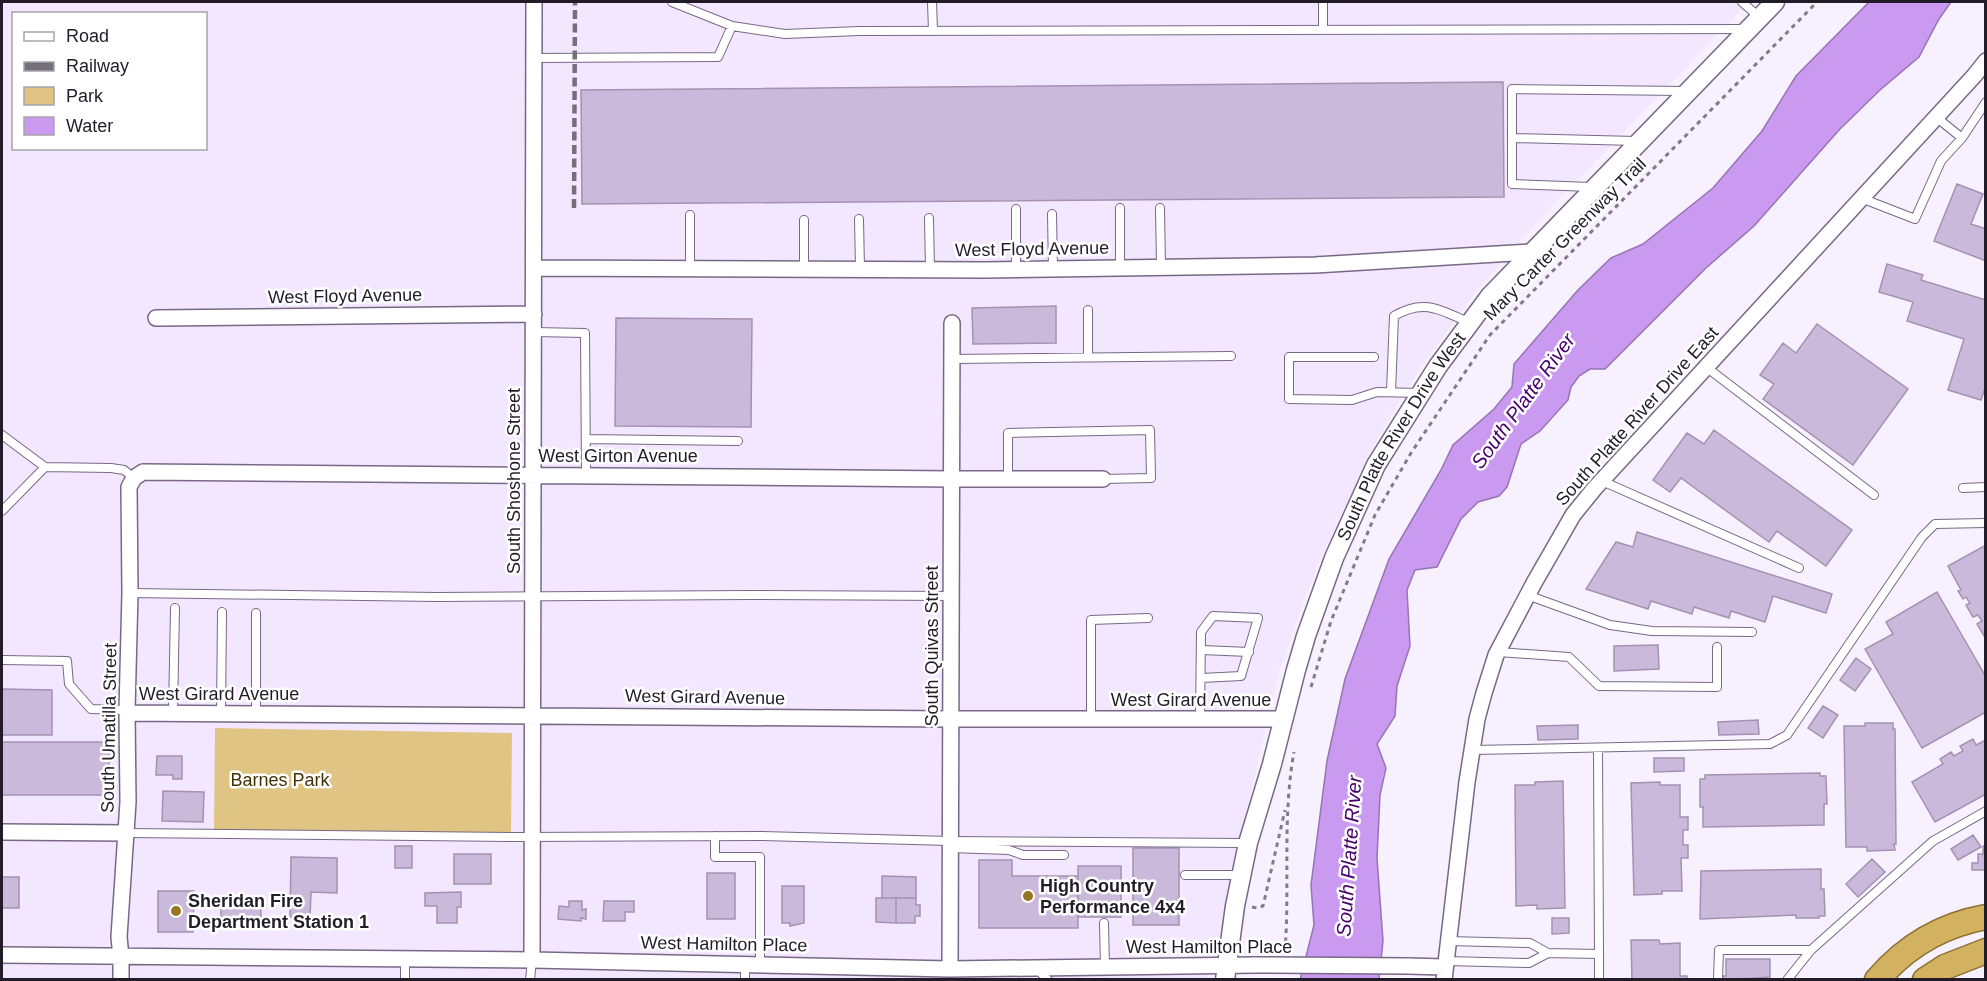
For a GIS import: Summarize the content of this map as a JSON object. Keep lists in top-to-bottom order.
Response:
{
  "streets": {
    "street": [
      "West Floyd Avenue",
      "South Platte River Drive East",
      "South Platte River Drive West",
      "West Girton Avenue",
      "South Shoshone Street",
      "South Quivas Street",
      "West Girard Avenue",
      "South Umatilla Street",
      "West Hamilton Place"
    ],
    "path": ["Mary Carter Greenway Trail"]
  },
  "crossings": [
    ["West Floyd Avenue", "South Platte River Drive West"],
    ["West Floyd Avenue", "South Shoshone Street"],
    ["South Platte River Drive East", "West Hamilton Place"],
    ["South Platte River Drive West", "West Girard Avenue"],
    ["South Platte River Drive West", "West Hamilton Place"],
    ["West Girton Avenue", "South Shoshone Street"],
    ["West Girton Avenue", "South Quivas Street"],
    ["West Girton Avenue", "South Umatilla Street"],
    ["South Shoshone Street", "West Girard Avenue"],
    ["South Shoshone Street", "West Hamilton Place"],
    ["South Quivas Street", "West Girard Avenue"],
    ["South Quivas Street", "West Hamilton Place"],
    ["West Girard Avenue", "South Umatilla Street"],
    ["South Umatilla Street", "West Hamilton Place"]
  ],
  "water": ["South Platte River"],
  "parks": ["Barnes Park"],
  "places": ["High Country Performance 4x4", "Sheridan Fire Department Station 1"],
  "legend": [
    "Road",
    "Railway",
    "Park",
    "Water"
  ]
}
